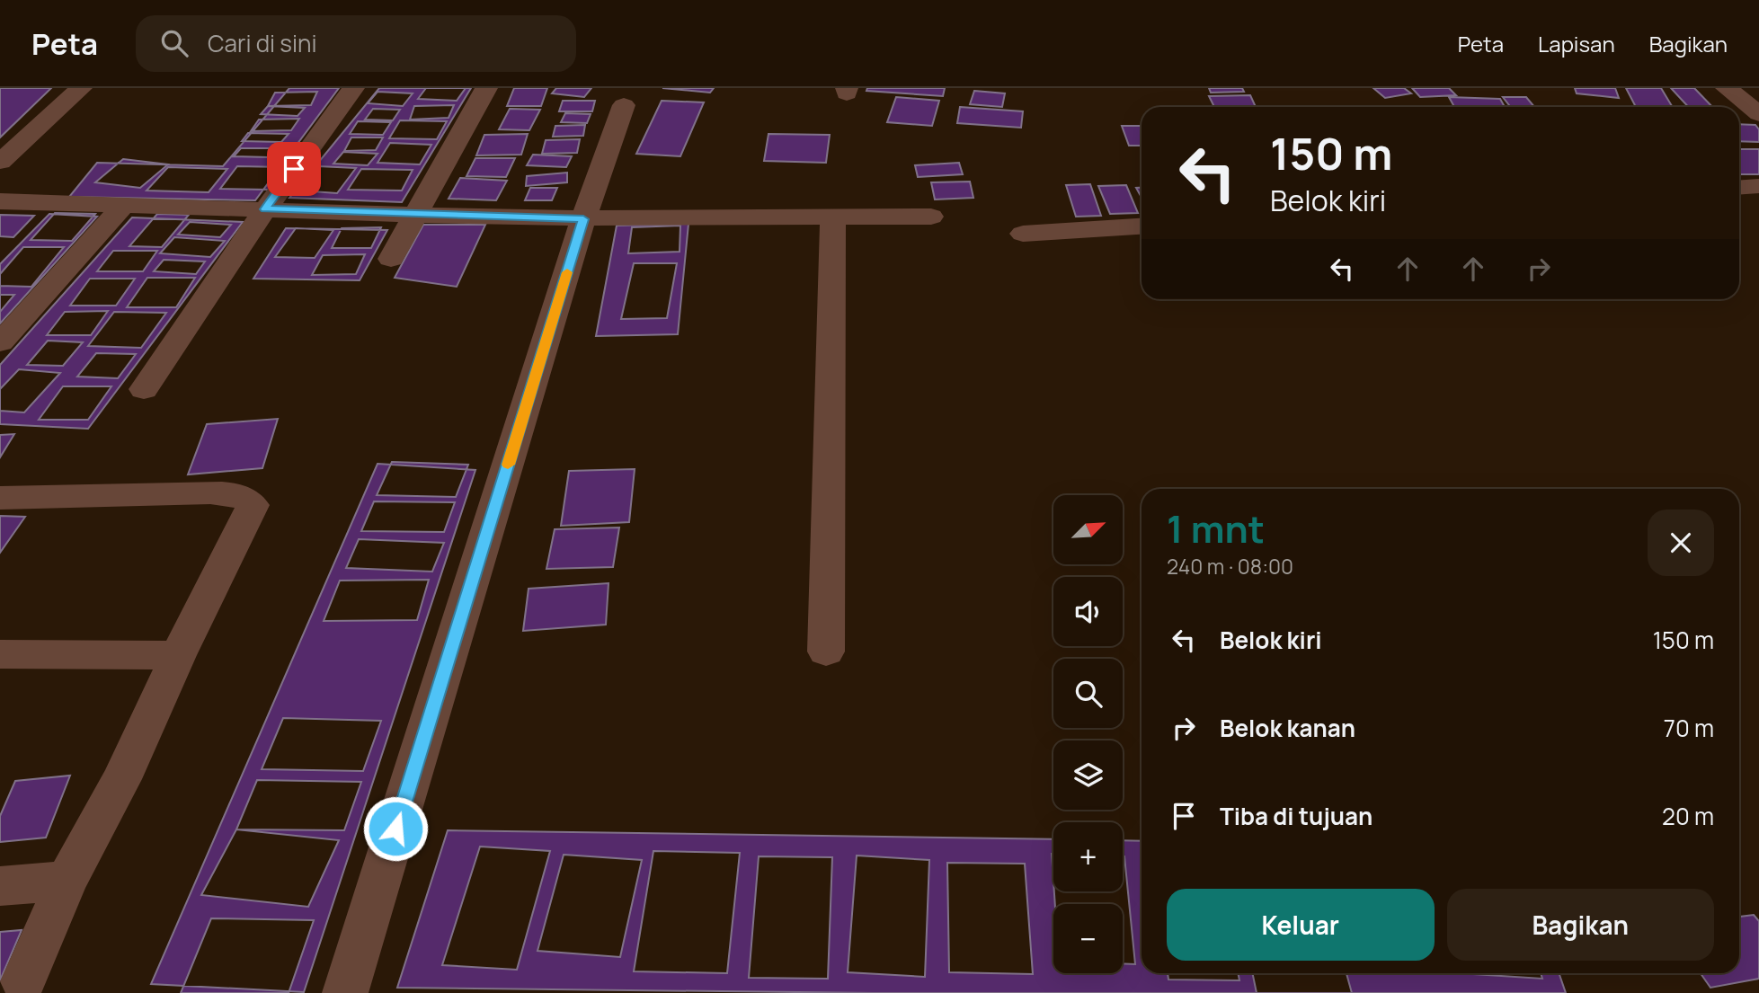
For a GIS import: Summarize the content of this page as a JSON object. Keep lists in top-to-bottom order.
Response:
{
  "north": "top right",
  "page": {
    "header": "Peta",
    "search": "Cari di sini",
    "nav": ["Peta", "Lapisan", "Bagikan"],
    "turn": ["150 m", "Belok kiri"],
    "heading": ["1 mnt", "240 m · 08:00"],
    "map_buttons": ["+", "−"],
    "list": [
      {
        "name": "Belok kiri",
        "value": "150 m"
      },
      {
        "name": "Belok kanan",
        "value": "70 m"
      },
      {
        "name": "Tiba di tujuan",
        "value": "20 m"
      }
    ],
    "buttons": ["Keluar", "Bagikan"]
  }
}
